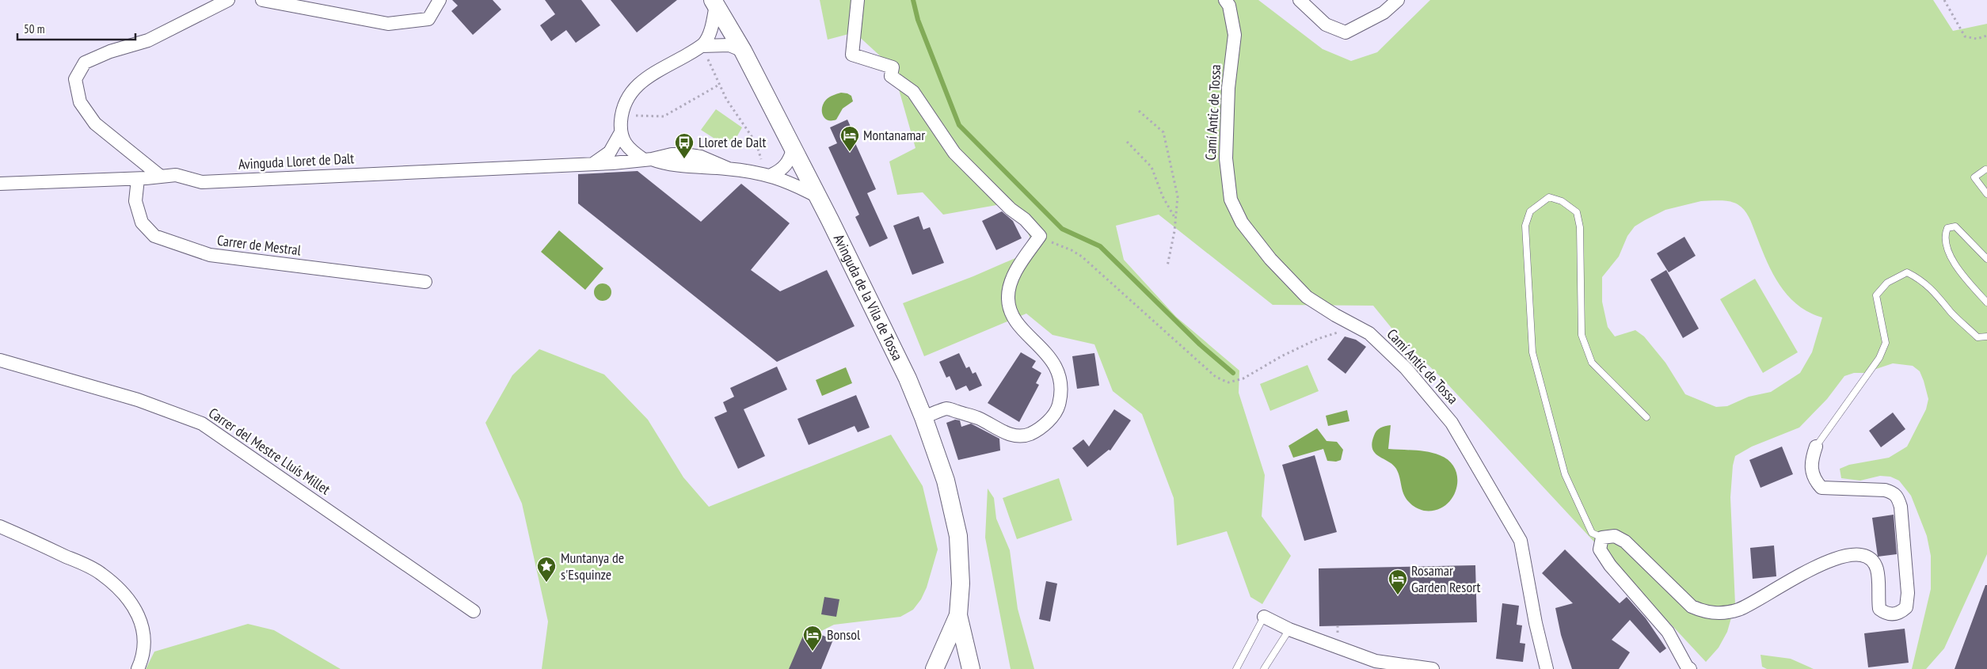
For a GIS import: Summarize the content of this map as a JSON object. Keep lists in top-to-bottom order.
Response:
{
  "streets": {
    "main road": ["Avinguda de la Vila de Tossa"],
    "street": [
      "Camí Antic de Tossa",
      "Avinguda Lloret de Dalt",
      "Carrer de Mestral",
      "Carrer del Mestre Lluís Millet"
    ]
  },
  "crossings": [
    ["Avinguda Lloret de Dalt", "Carrer de Mestral"],
    ["Avinguda Lloret de Dalt", "Avinguda de la Vila de Tossa"]
  ],
  "places": {
    "hotel": ["Montanamar", "Rosamar Garden Resort", "Bonsol"],
    "bus stop": ["Lloret de Dalt"],
    "place": ["Muntanya de s'Esquinze"]
  },
  "scale_bar": "50 m"
}
